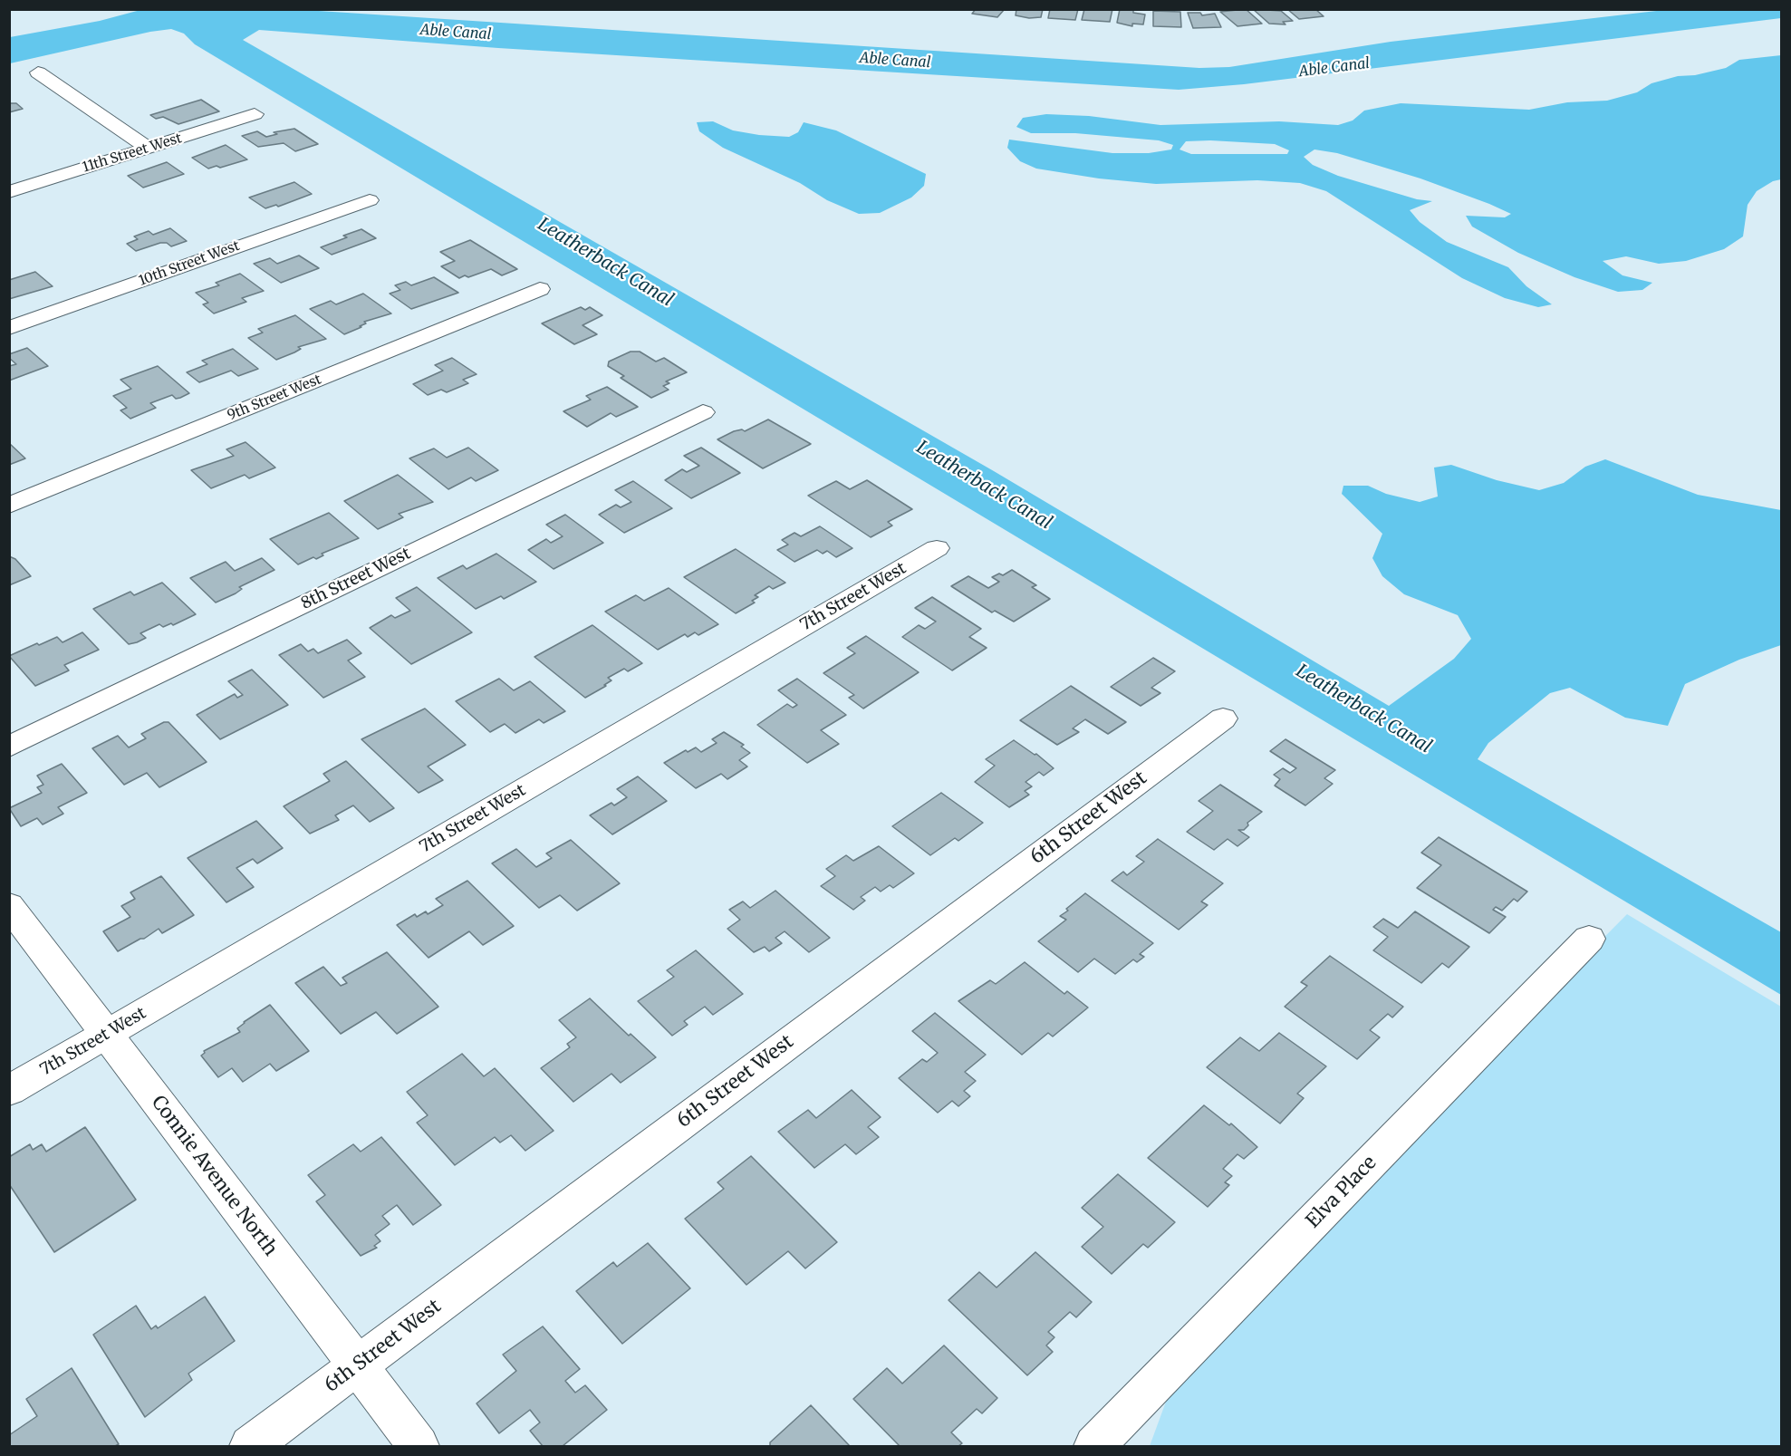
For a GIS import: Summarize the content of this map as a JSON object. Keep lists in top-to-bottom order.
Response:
{
  "streets": {
    "street": [
      "11th Street West",
      "10th Street West",
      "9th Street West",
      "8th Street West",
      "7th Street West",
      "6th Street West",
      "Connie Avenue North",
      "Elva Place"
    ]
  },
  "crossings": [
    ["7th Street West", "Connie Avenue North"],
    ["6th Street West", "Connie Avenue North"]
  ],
  "water": ["Able Canal", "Leatherback Canal"]
}
